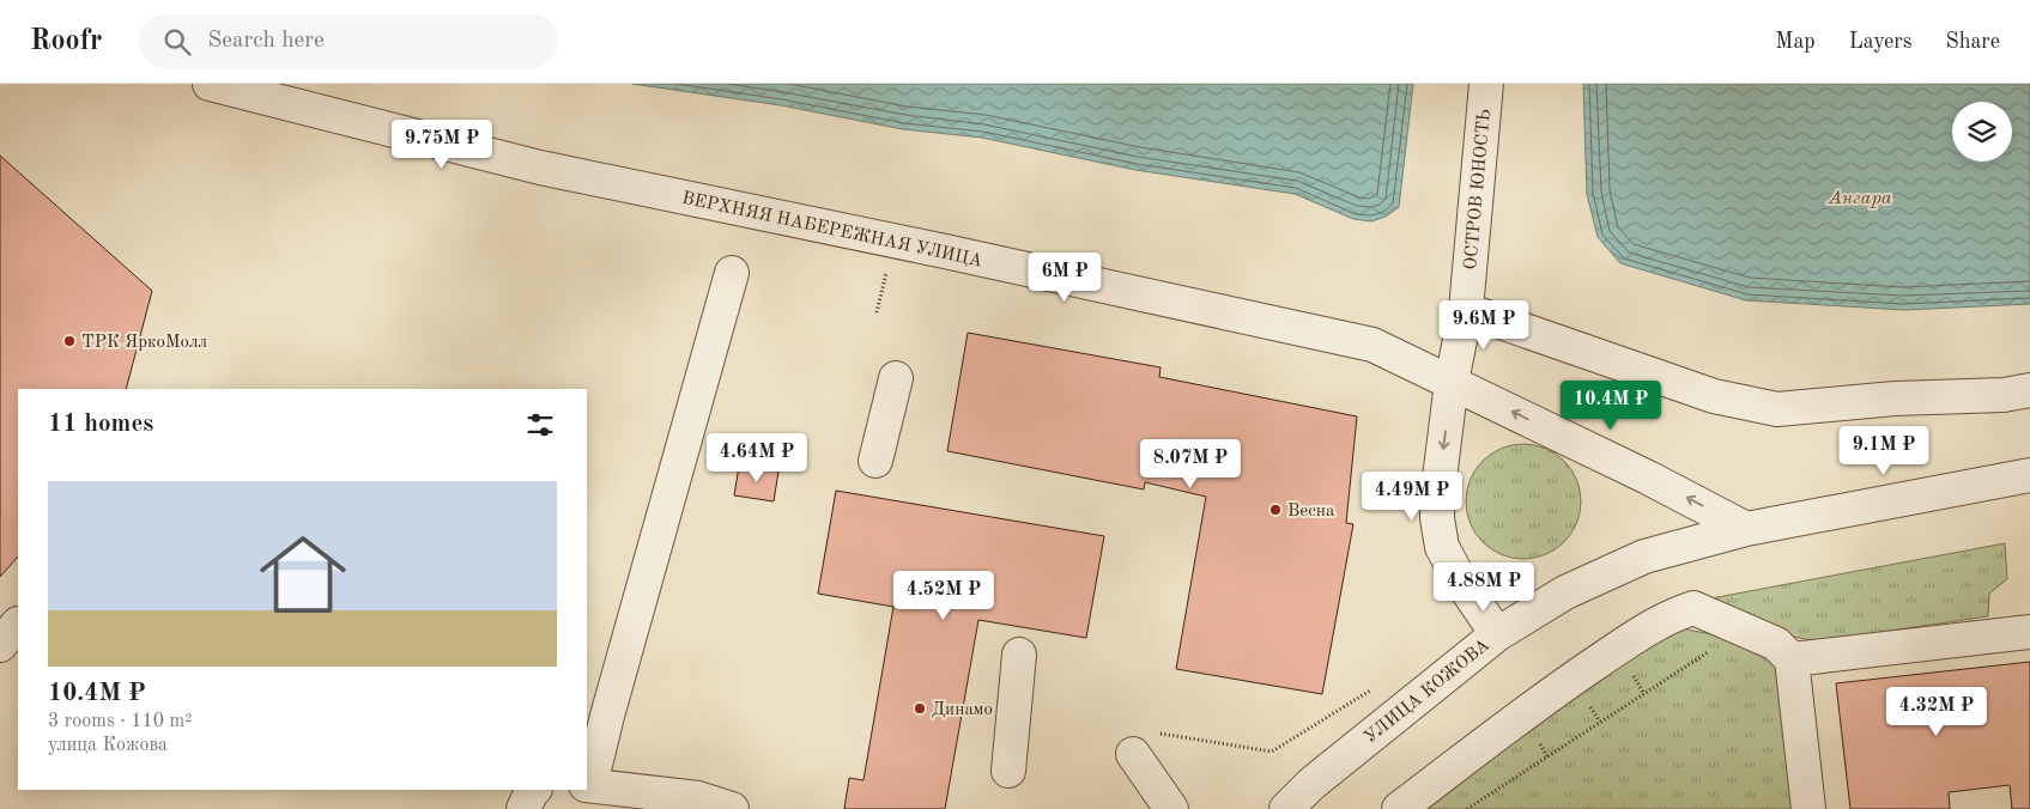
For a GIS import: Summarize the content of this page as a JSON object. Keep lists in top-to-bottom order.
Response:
{
  "streets": {
    "street": ["ОСТРОВ ЮНОСТЬ", "ВЕРХНЯЯ НАБЕРЕЖНАЯ УЛИЦА", "УЛИЦА КОЖОВА"]
  },
  "crossings": [
    ["ОСТРОВ ЮНОСТЬ", "ВЕРХНЯЯ НАБЕРЕЖНАЯ УЛИЦА"],
    ["ОСТРОВ ЮНОСТЬ", "УЛИЦА КОЖОВА"],
    ["ВЕРХНЯЯ НАБЕРЕЖНАЯ УЛИЦА", "УЛИЦА КОЖОВА"]
  ],
  "one_way": ["ОСТРОВ ЮНОСТЬ"],
  "water": ["Ангара"],
  "places": ["ТРК ЯркоМолл", "Весна", "Динамо"],
  "page": {
    "header": "Roofr",
    "search": "Search here",
    "nav": ["Map", "Layers", "Share"],
    "price": [
      "9.75M ₽",
      "6M ₽",
      "9.6M ₽",
      "10.4M ₽",
      "9.1M ₽",
      "4.64M ₽",
      "8.07M ₽",
      "4.49M ₽",
      "4.88M ₽",
      "4.52M ₽",
      "4.32M ₽"
    ],
    "heading": "11 homes",
    "list": [
      {
        "name": "10.4M ₽",
        "note": "3 rooms · 110 m² · улица Кожова"
      }
    ]
  }
}
